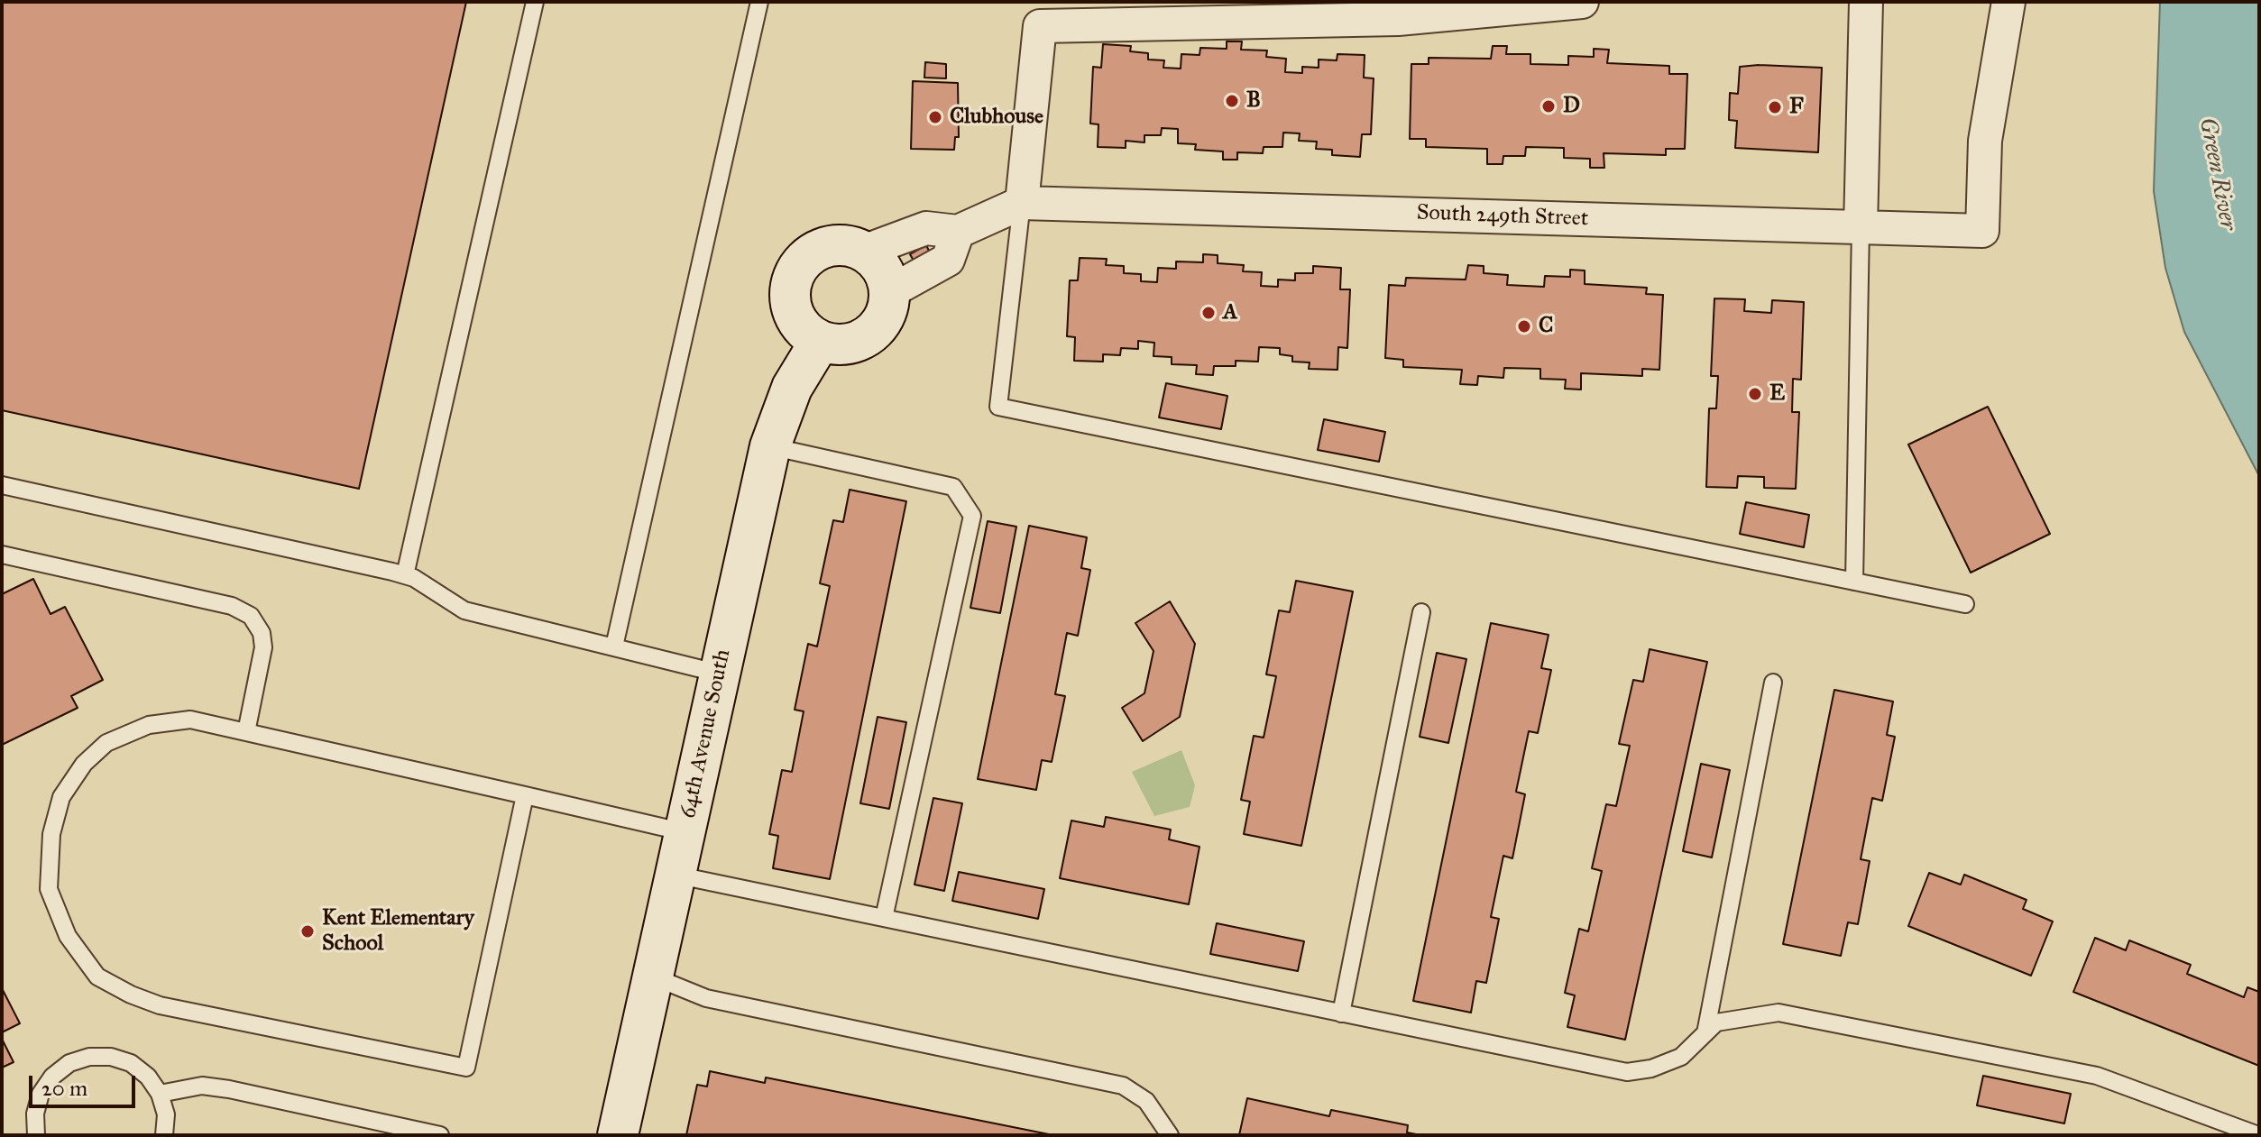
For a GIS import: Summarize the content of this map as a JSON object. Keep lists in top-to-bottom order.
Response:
{
  "streets": {
    "street": ["South 249th Street", "64th Avenue South"]
  },
  "water": ["Green River"],
  "places": [
    "B",
    "D",
    "F",
    "Clubhouse",
    "A",
    "C",
    "E",
    "Kent Elementary School"
  ],
  "scale_bar": "20 m"
}
